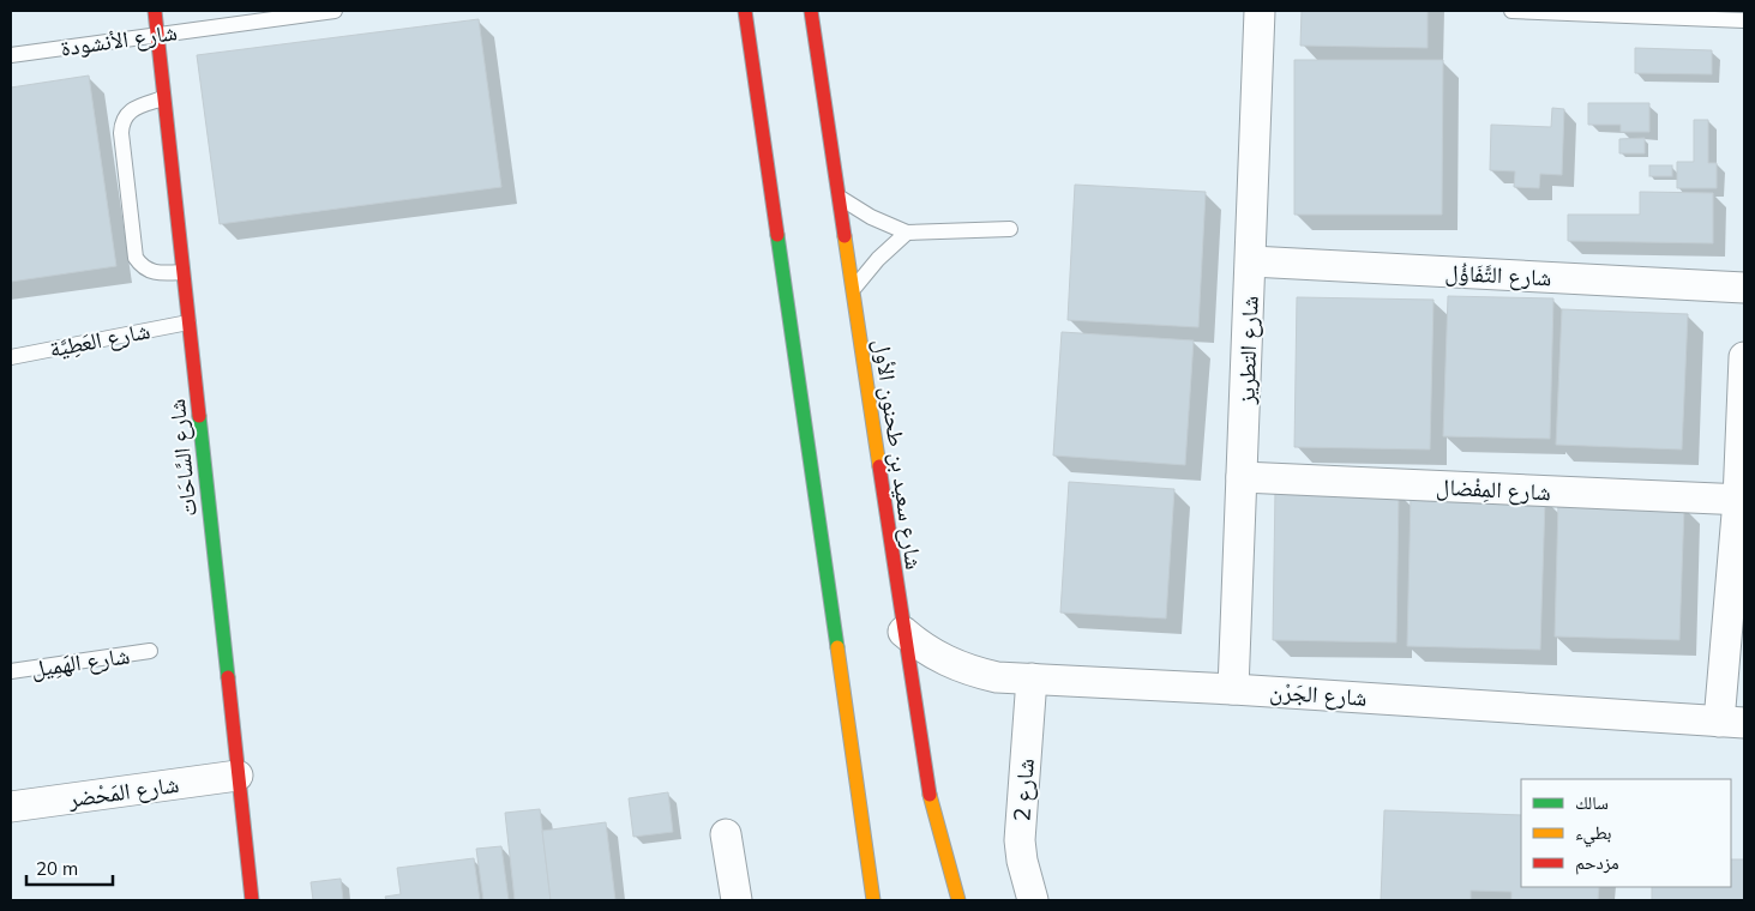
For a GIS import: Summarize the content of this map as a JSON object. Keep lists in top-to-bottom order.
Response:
{
  "streets": {
    "main road": ["شارع سعيد بن طحنون الأول", "شارع السَّاحَات"],
    "street": [
      "شارع التَّفَاؤُل",
      "شارع التطريز",
      "شارع المِفْضال",
      "شارع الجَرْن",
      "شارع 2",
      "شارع المَحْضر"
    ],
    "lane": ["شارع الأنشودة", "شارع العَطِيَّة", "شارع الهَمِيل"]
  },
  "crossings": [
    ["شارع الأنشودة", "شارع السَّاحَات"],
    ["شارع التَّفَاؤُل", "شارع التطريز"],
    ["شارع العَطِيَّة", "شارع السَّاحَات"],
    ["شارع التطريز", "شارع المِفْضال"],
    ["شارع التطريز", "شارع الجَرْن"],
    ["شارع سعيد بن طحنون الأول", "شارع الجَرْن"],
    ["شارع السَّاحَات", "شارع المَحْضر"],
    ["شارع الجَرْن", "شارع 2"]
  ],
  "legend": ["سالك", "بطيء", "مزدحم"],
  "scale_bar": "20 m"
}
